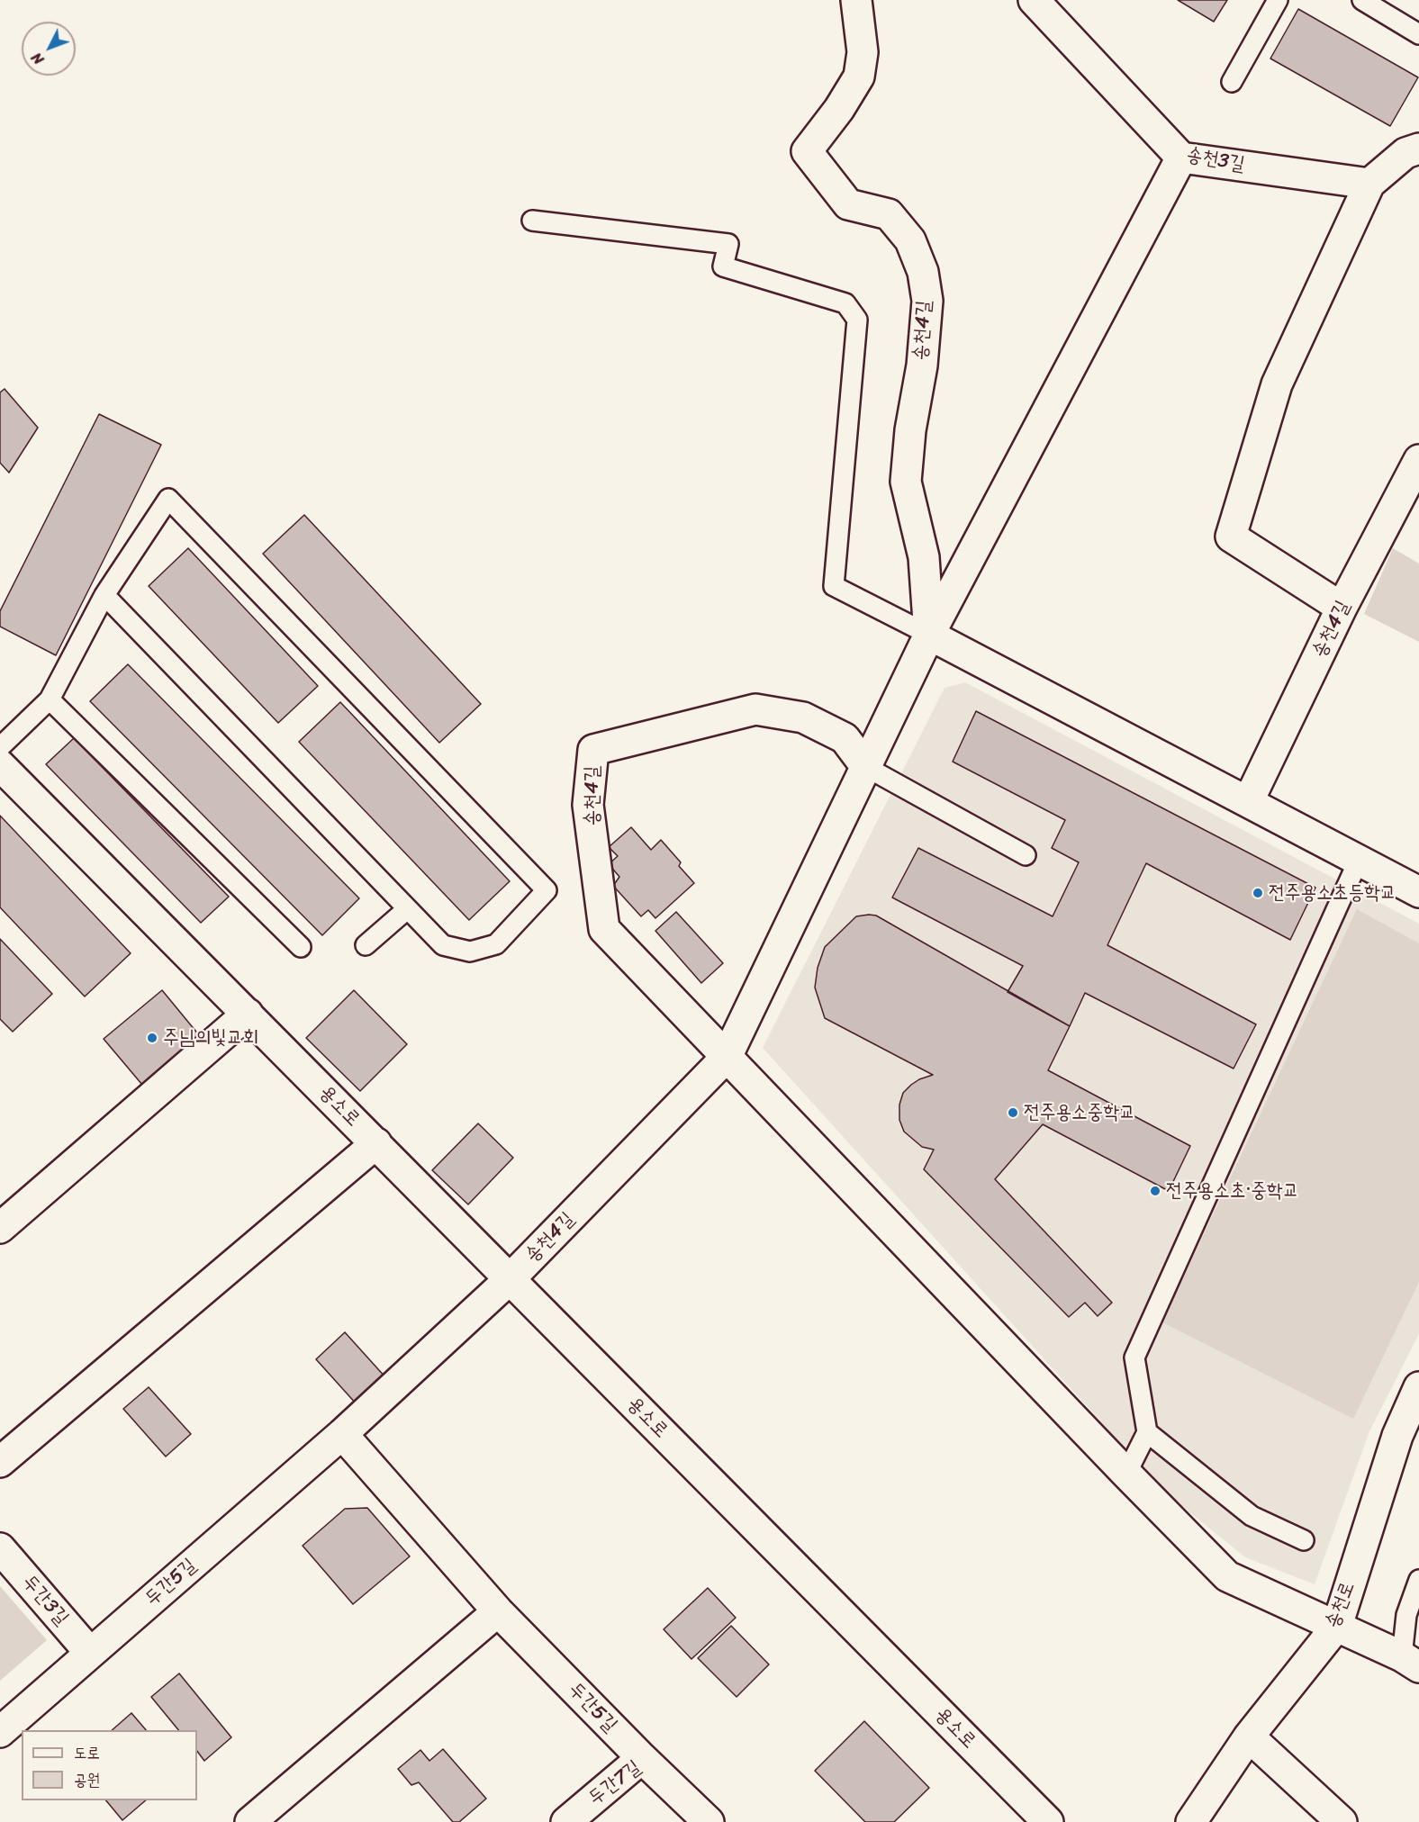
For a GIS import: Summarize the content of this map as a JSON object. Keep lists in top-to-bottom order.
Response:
{
  "streets": {
    "street": [
      "송천3길",
      "송천4길",
      "용소로",
      "두간5길",
      "두간3길",
      "송천로",
      "두간7길"
    ]
  },
  "crossings": [
    ["송천3길", "송천4길"],
    ["송천4길", "용소로"],
    ["송천4길", "두간5길"],
    ["용소로", "두간5길"],
    ["두간5길", "두간3길"],
    ["두간5길", "두간7길"]
  ],
  "places": [
    "전주용소초등학교",
    "주님의빛교회",
    "전주용소중학교",
    "전주용소초·중학교"
  ],
  "legend": ["도로", "공원"],
  "north": "bottom left"
}
